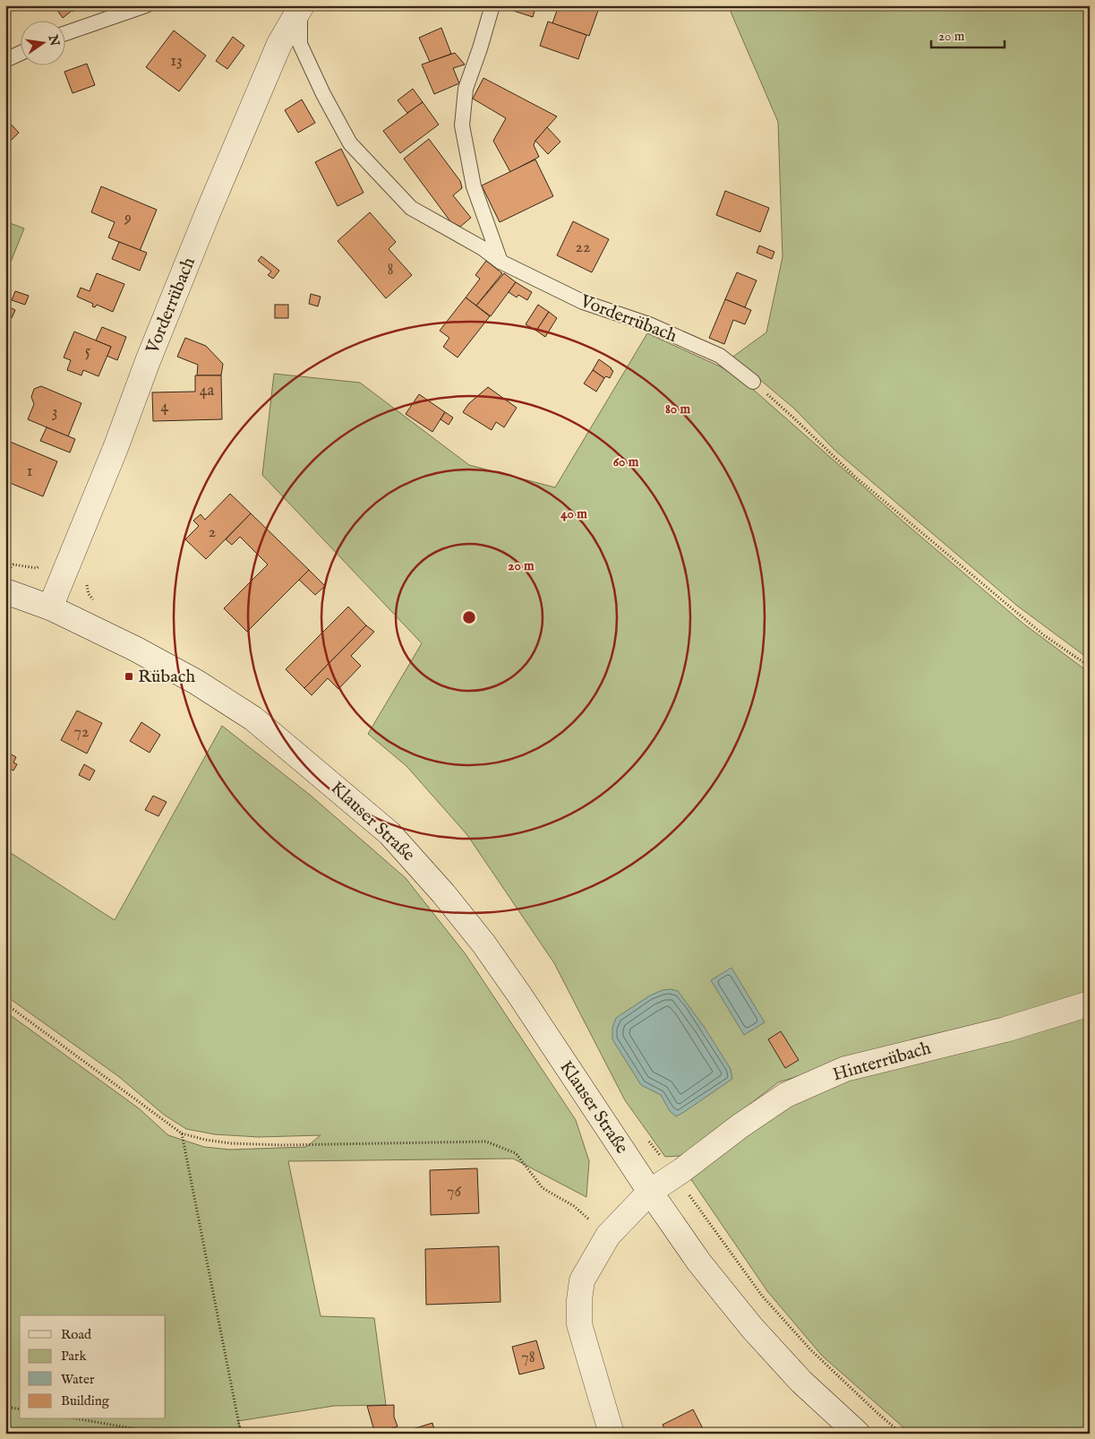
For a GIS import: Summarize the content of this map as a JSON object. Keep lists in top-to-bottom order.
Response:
{
  "streets": {
    "street": ["Vorderrübach", "Klauser Straße", "Hinterrübach"]
  },
  "crossings": [
    ["Vorderrübach", "Klauser Straße"],
    ["Klauser Straße", "Hinterrübach"]
  ],
  "places": {
    "transit": ["Rübach"]
  },
  "house_numbers": [
    "13",
    "9",
    "22",
    "8",
    "5",
    "4a",
    "4",
    "3",
    "1",
    "2",
    "72",
    "76",
    "78"
  ],
  "legend": [
    "Road",
    "Park",
    "Water",
    "Building"
  ],
  "scale_bar": "20 m",
  "north": "right",
  "rings": [
    "80 m",
    "60 m",
    "40 m",
    "20 m"
  ]
}
